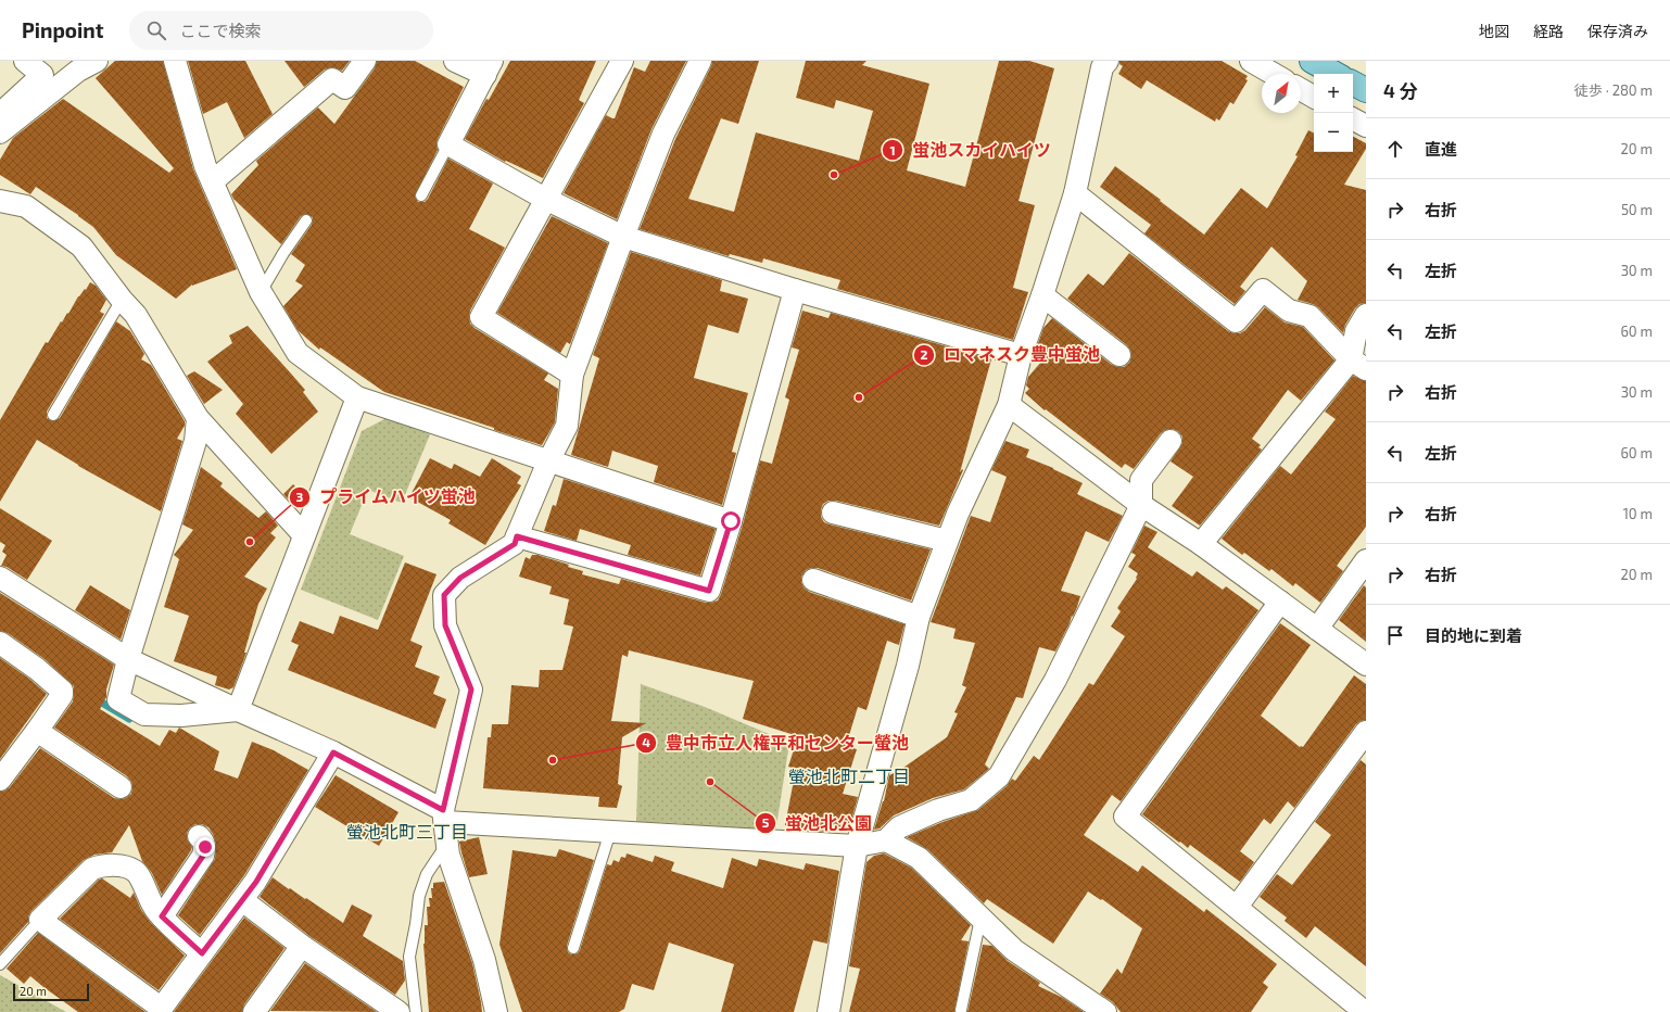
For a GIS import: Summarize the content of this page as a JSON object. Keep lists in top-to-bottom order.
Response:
{
  "districts": ["螢池北町二丁目", "螢池北町三丁目"],
  "places": [
    "蛍池スカイハイツ",
    "ロマネスク豊中蛍池",
    "プライムハイツ蛍池",
    "豊中市立人権平和センター螢池",
    "蛍池北公園"
  ],
  "scale_bar": "20 m",
  "north": "top right",
  "page": {
    "header": "Pinpoint",
    "search": "ここで検索",
    "nav": ["地図", "経路", "保存済み"],
    "heading": ["4 分", "徒歩 · 280 m"],
    "map_buttons": ["+", "−"],
    "list": [
      ["直進", "20 m"],
      ["右折", "50 m"],
      ["左折", "30 m"],
      ["左折", "60 m"],
      ["右折", "30 m"],
      ["左折", "60 m"],
      ["右折", "10 m"],
      ["右折", "20 m"],
      "目的地に到着"
    ],
    "scale": "20 m"
  }
}
